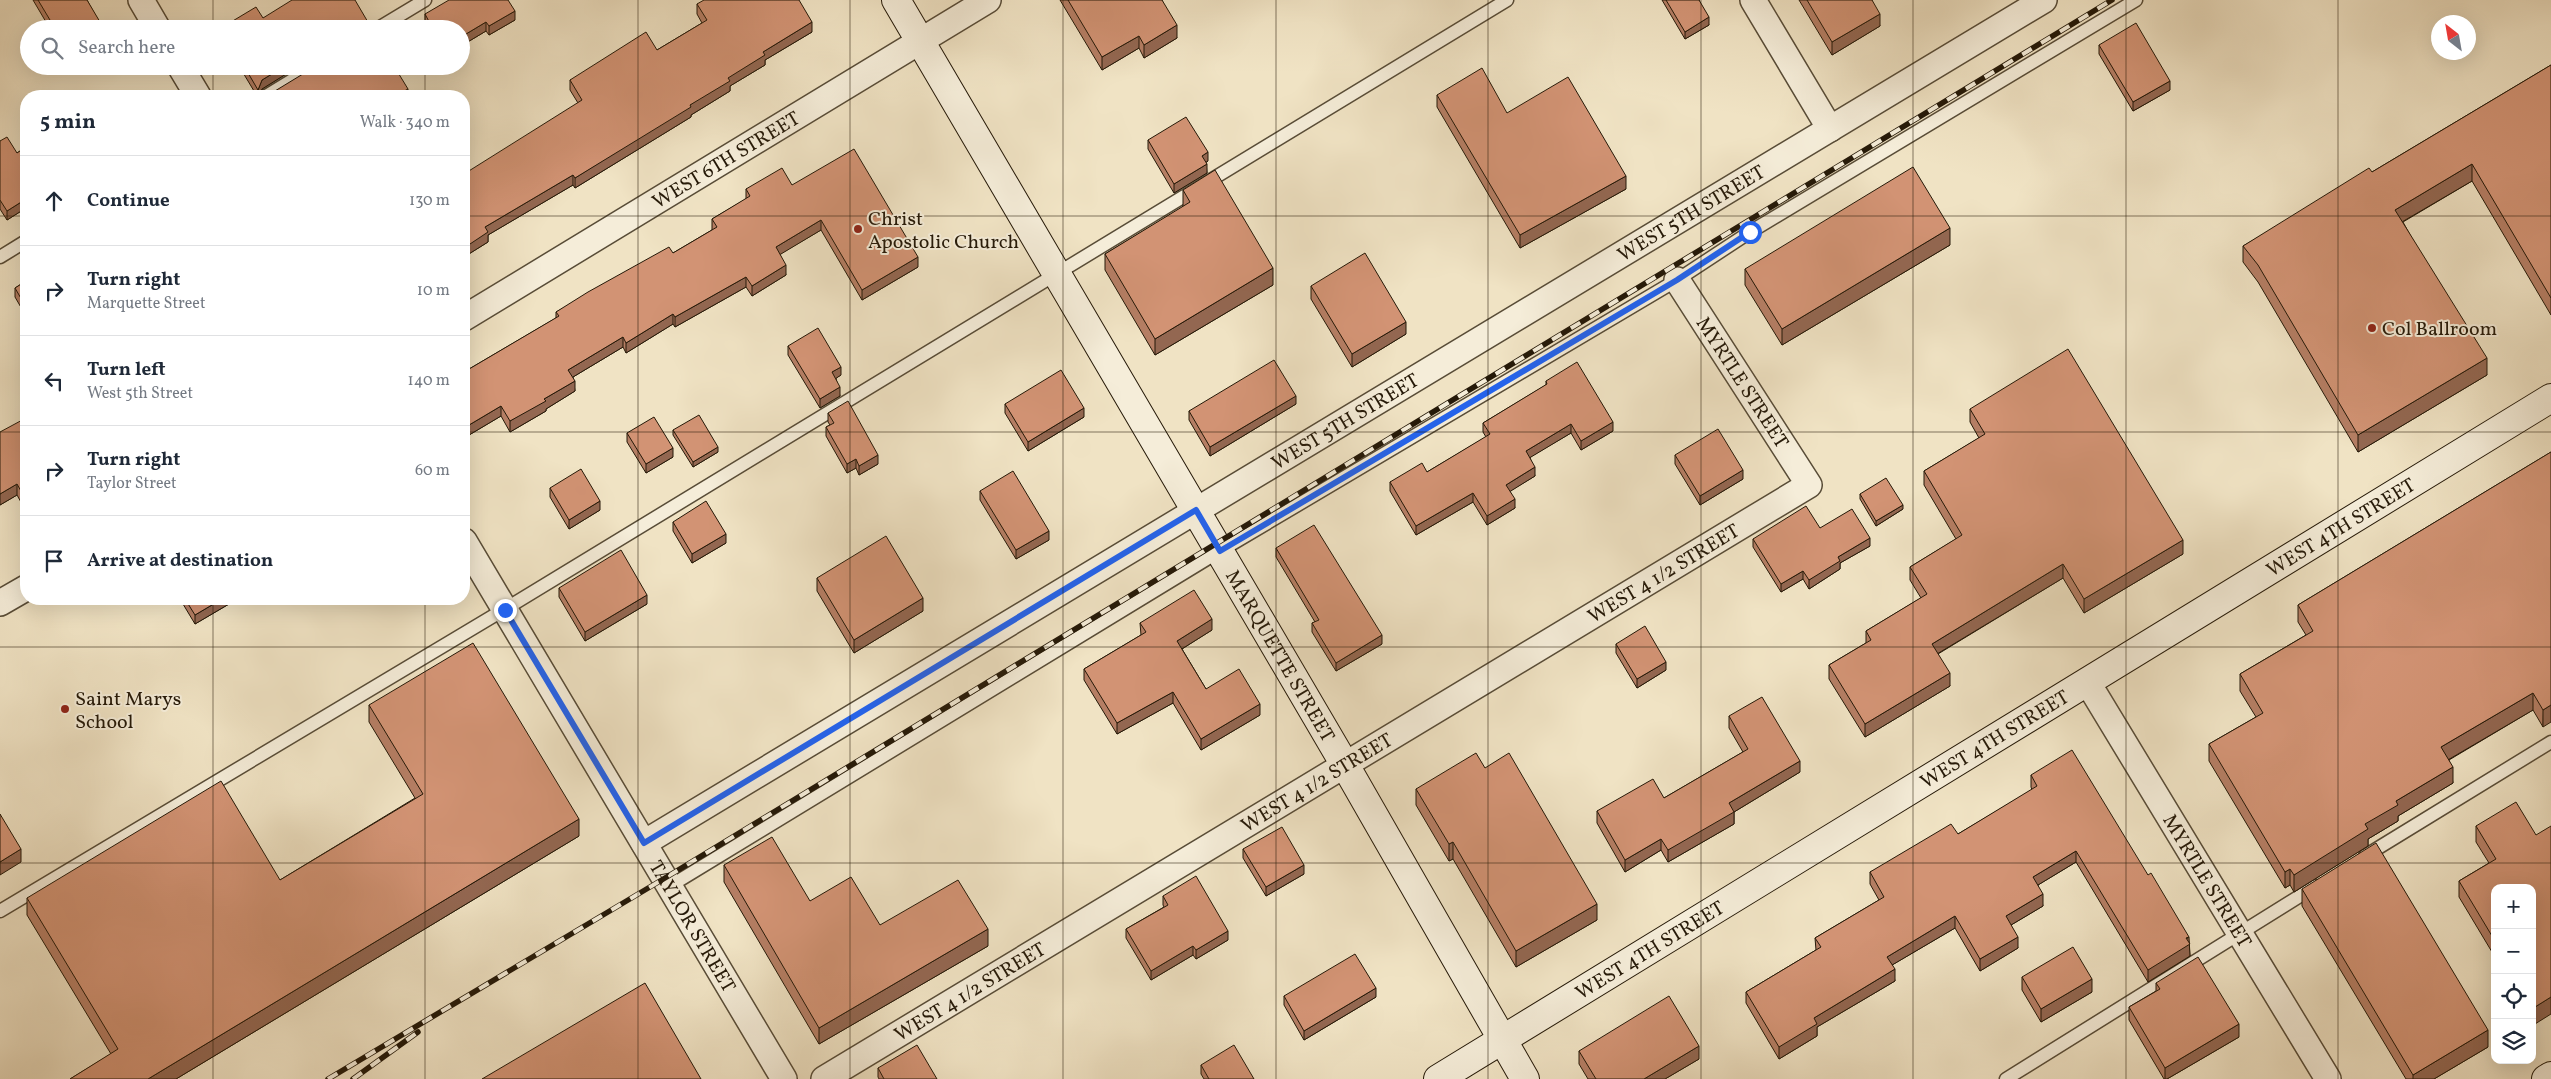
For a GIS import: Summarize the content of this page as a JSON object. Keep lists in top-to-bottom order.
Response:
{
  "streets": {
    "main road": ["WEST 4TH STREET", "MARQUETTE STREET"],
    "street": [
      "WEST 6TH STREET",
      "WEST 5TH STREET",
      "MYRTLE STREET",
      "WEST 4 1/2 STREET",
      "TAYLOR STREET"
    ]
  },
  "crossings": [
    ["WEST 6TH STREET", "MARQUETTE STREET"],
    ["WEST 5TH STREET", "MARQUETTE STREET"],
    ["WEST 5TH STREET", "TAYLOR STREET"],
    ["MYRTLE STREET", "WEST 4TH STREET"],
    ["MYRTLE STREET", "WEST 4 1/2 STREET"],
    ["WEST 4TH STREET", "MARQUETTE STREET"],
    ["WEST 4 1/2 STREET", "MARQUETTE STREET"]
  ],
  "places": ["Christ Apostolic Church", "Col Ballroom", "Saint Marys School"],
  "north": "top left",
  "page": {
    "search": "Search here",
    "heading": ["5 min", "Walk · 340 m"],
    "list": [
      ["Continue", "130 m"],
      ["Turn right", "Marquette Street", "10 m"],
      ["Turn left", "West 5th Street", "140 m"],
      ["Turn right", "Taylor Street", "60 m"],
      "Arrive at destination"
    ],
    "map_buttons": ["+", "−"]
  }
}
